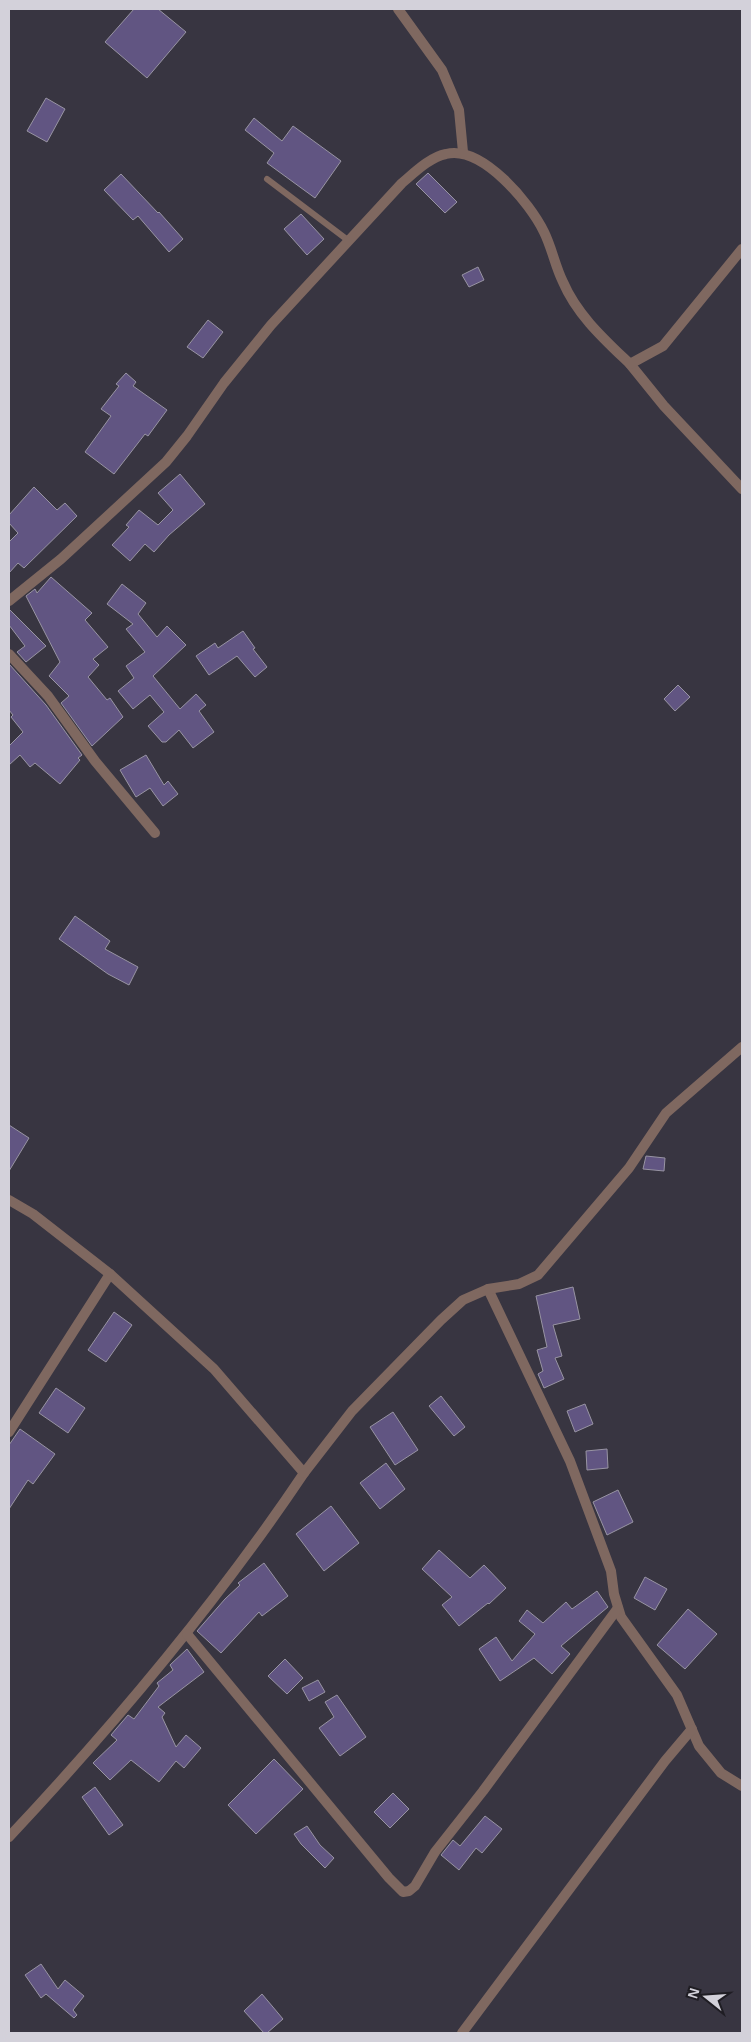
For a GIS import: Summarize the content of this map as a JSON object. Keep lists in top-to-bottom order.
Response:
{
  "north": "left"
}
